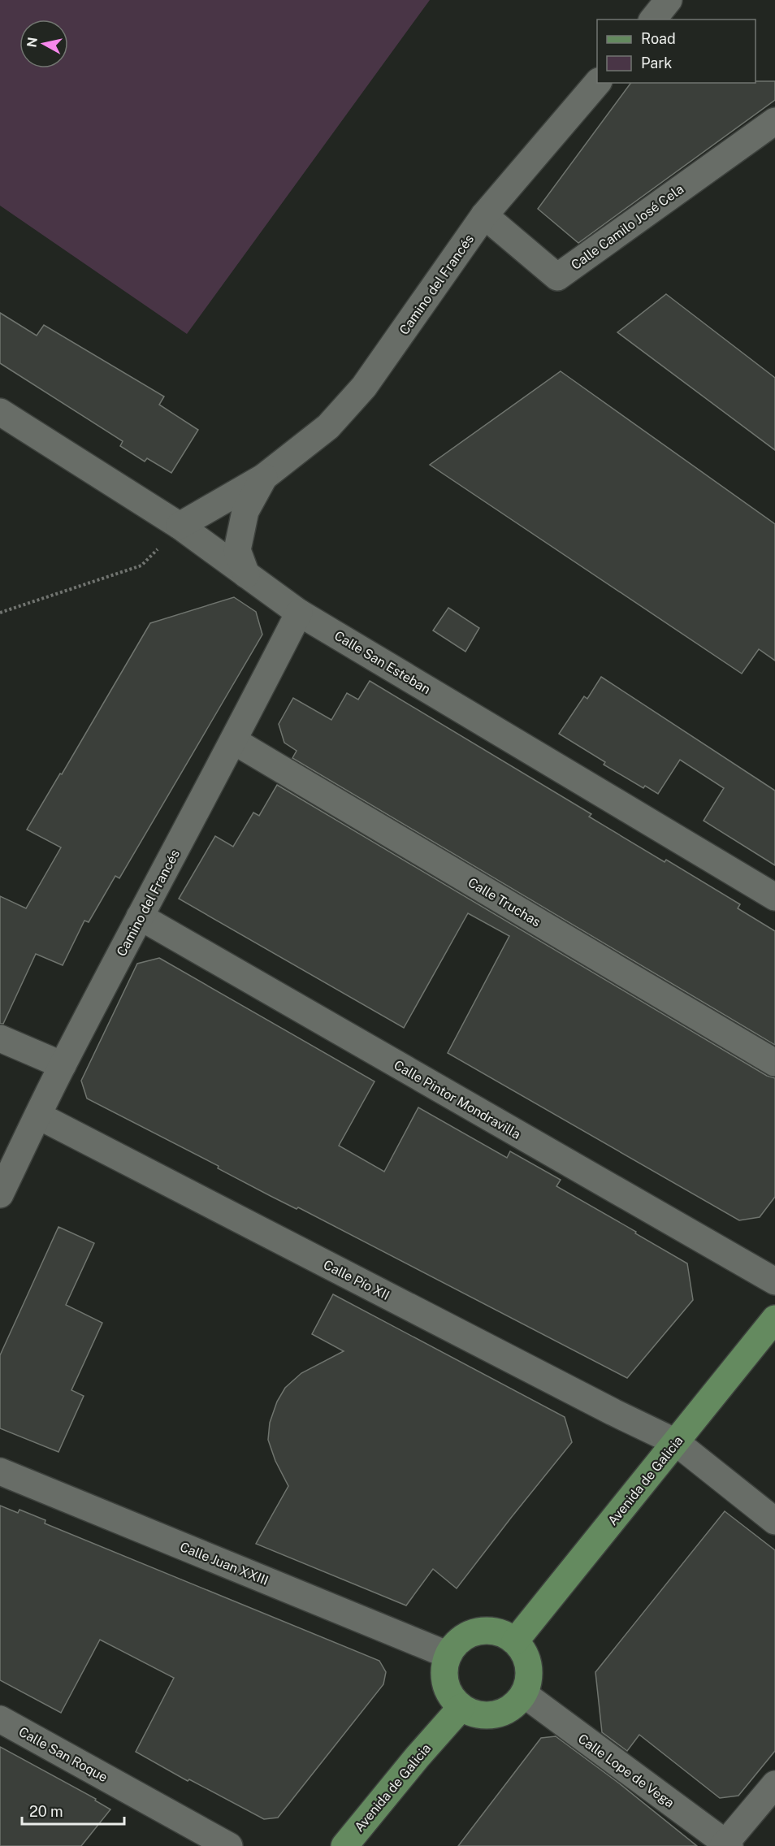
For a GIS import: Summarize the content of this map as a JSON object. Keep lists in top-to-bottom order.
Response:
{
  "streets": {
    "main road": ["Avenida de Galicia"],
    "street": [
      "Calle Camilo José Cela",
      "Camino del Francés",
      "Calle San Esteban",
      "Calle Truchas",
      "Calle Pintor Mondravilla",
      "Calle Pío XII",
      "Calle Juan XXIII",
      "Calle San Roque",
      "Calle Lope de Vega"
    ]
  },
  "crossings": [
    ["Calle Camilo José Cela", "Camino del Francés"],
    ["Camino del Francés", "Calle San Esteban"],
    ["Camino del Francés", "Calle Truchas"],
    ["Camino del Francés", "Calle Pintor Mondravilla"],
    ["Camino del Francés", "Calle Pío XII"],
    ["Calle Pío XII", "Avenida de Galicia"],
    ["Avenida de Galicia", "Calle Juan XXIII"],
    ["Avenida de Galicia", "Calle Lope de Vega"],
    ["Calle Juan XXIII", "Calle Lope de Vega"]
  ],
  "legend": ["Road", "Park"],
  "scale_bar": "20 m",
  "north": "left"
}
